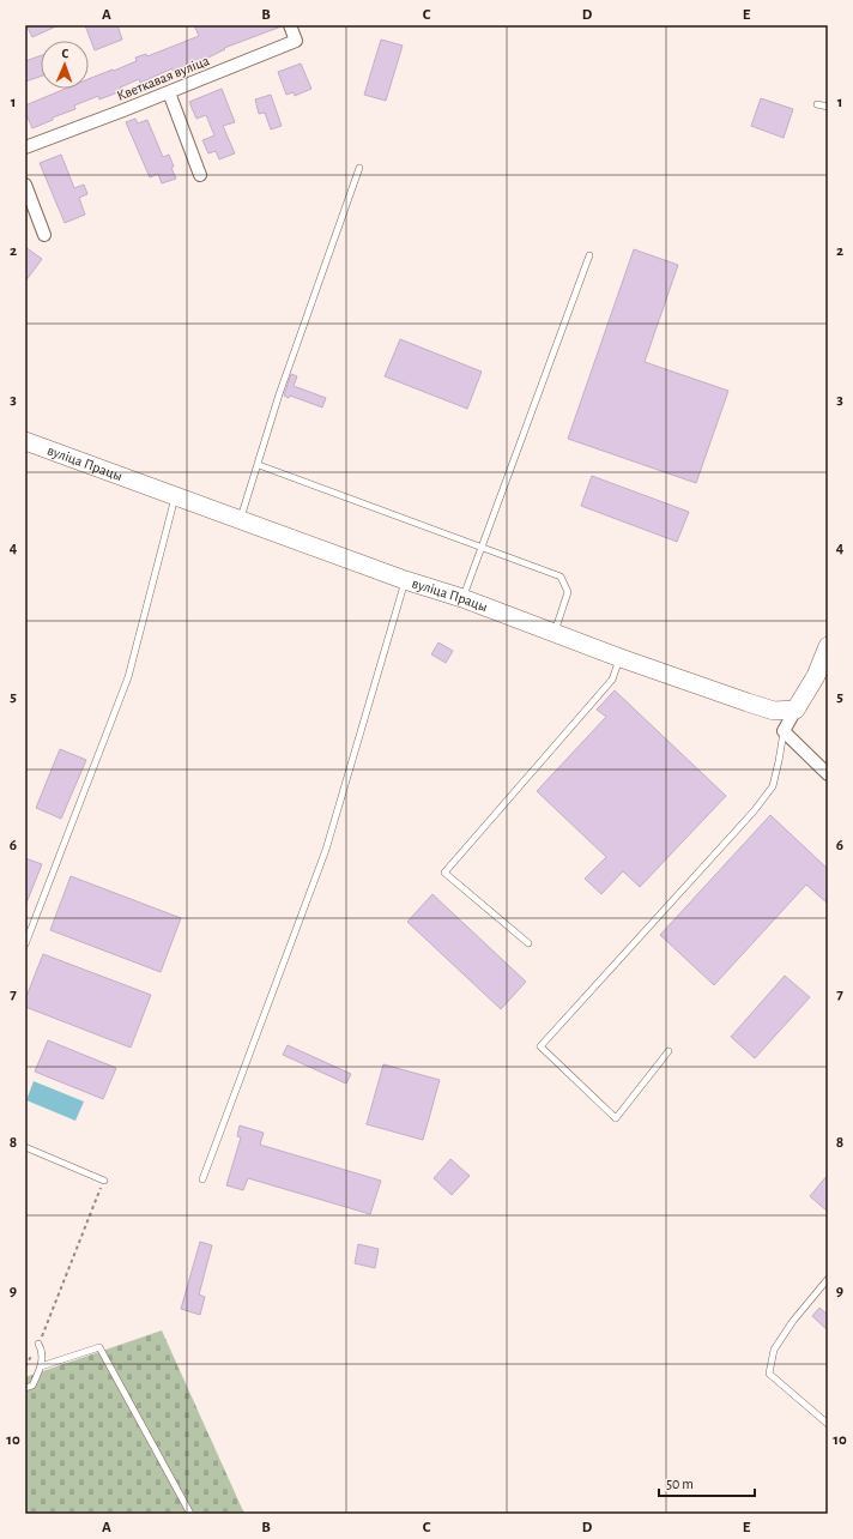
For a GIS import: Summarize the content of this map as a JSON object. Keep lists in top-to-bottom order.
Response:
{
  "streets": {
    "street": ["Кветкавая вуліца", "вуліца Працы"]
  },
  "scale_bar": "50 m",
  "north": "top",
  "grid": {
    "columns": [
      "A",
      "B",
      "C",
      "D",
      "E"
    ],
    "rows": [
      "1",
      "2",
      "3",
      "4",
      "5",
      "6",
      "7",
      "8",
      "9",
      "10"
    ]
  }
}
